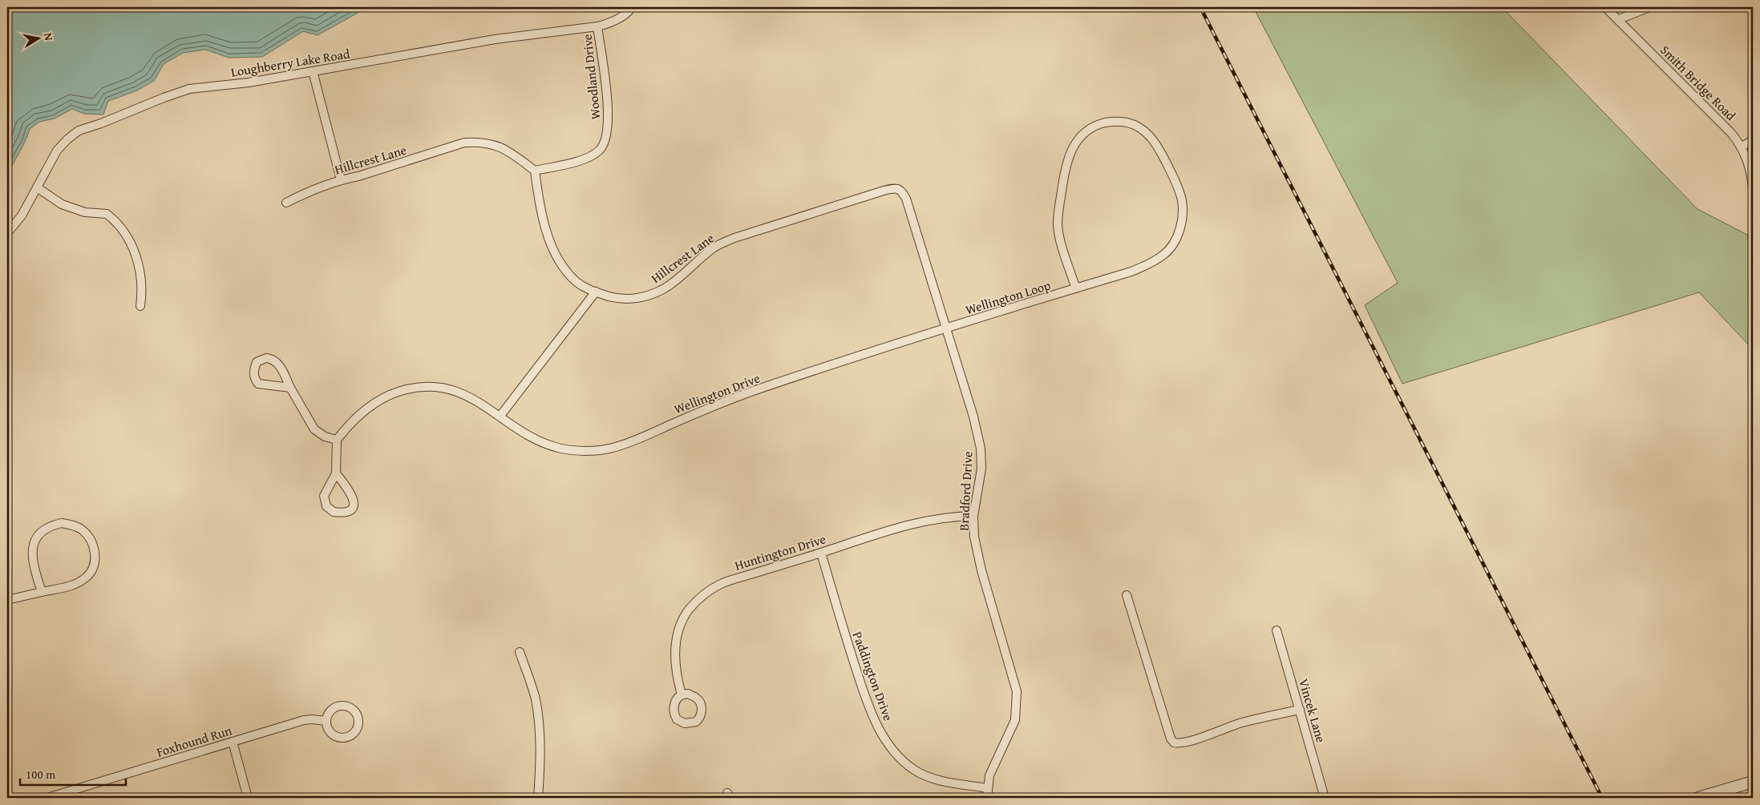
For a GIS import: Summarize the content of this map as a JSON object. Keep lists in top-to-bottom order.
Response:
{
  "streets": {
    "street": [
      "Loughberry Lake Road",
      "Woodland Drive",
      "Smith Bridge Road",
      "Hillcrest Lane",
      "Wellington Loop",
      "Wellington Drive",
      "Bradford Drive",
      "Huntington Drive",
      "Paddington Drive",
      "Vincek Lane",
      "Foxhound Run"
    ]
  },
  "crossings": [
    ["Loughberry Lake Road", "Woodland Drive"],
    ["Woodland Drive", "Hillcrest Lane"],
    ["Hillcrest Lane", "Bradford Drive"],
    ["Wellington Loop", "Wellington Drive"],
    ["Wellington Loop", "Bradford Drive"],
    ["Wellington Drive", "Bradford Drive"],
    ["Bradford Drive", "Huntington Drive"],
    ["Bradford Drive", "Paddington Drive"],
    ["Huntington Drive", "Paddington Drive"]
  ],
  "scale_bar": "100 m",
  "north": "right"
}
